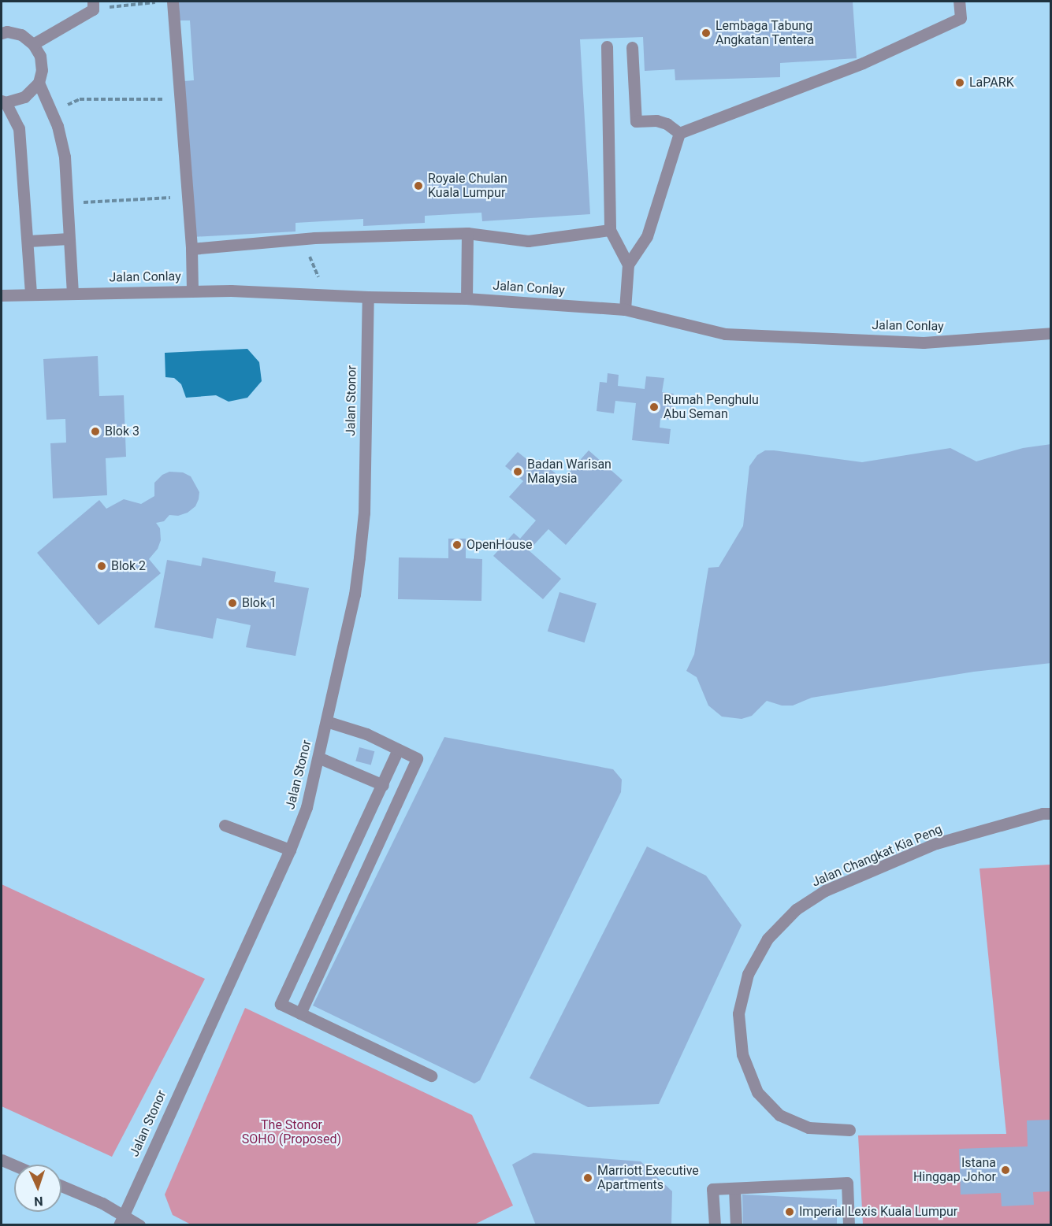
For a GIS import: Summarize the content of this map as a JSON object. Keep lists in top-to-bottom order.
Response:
{
  "streets": {
    "street": ["Jalan Conlay", "Jalan Stonor", "Jalan Changkat Kia Peng"]
  },
  "crossings": [
    ["Jalan Conlay", "Jalan Stonor"]
  ],
  "parks": ["The Stonor SOHO (Proposed)"],
  "places": [
    "Lembaga Tabung Angkatan Tentera",
    "LaPARK",
    "Royale Chulan Kuala Lumpur",
    "Rumah Penghulu Abu Seman",
    "Blok 3",
    "Badan Warisan Malaysia",
    "OpenHouse",
    "Blok 2",
    "Blok 1",
    "Istana Hinggap Johor",
    "Marriott Executive Apartments",
    "Imperial Lexis Kuala Lumpur"
  ],
  "north": "bottom"
}
